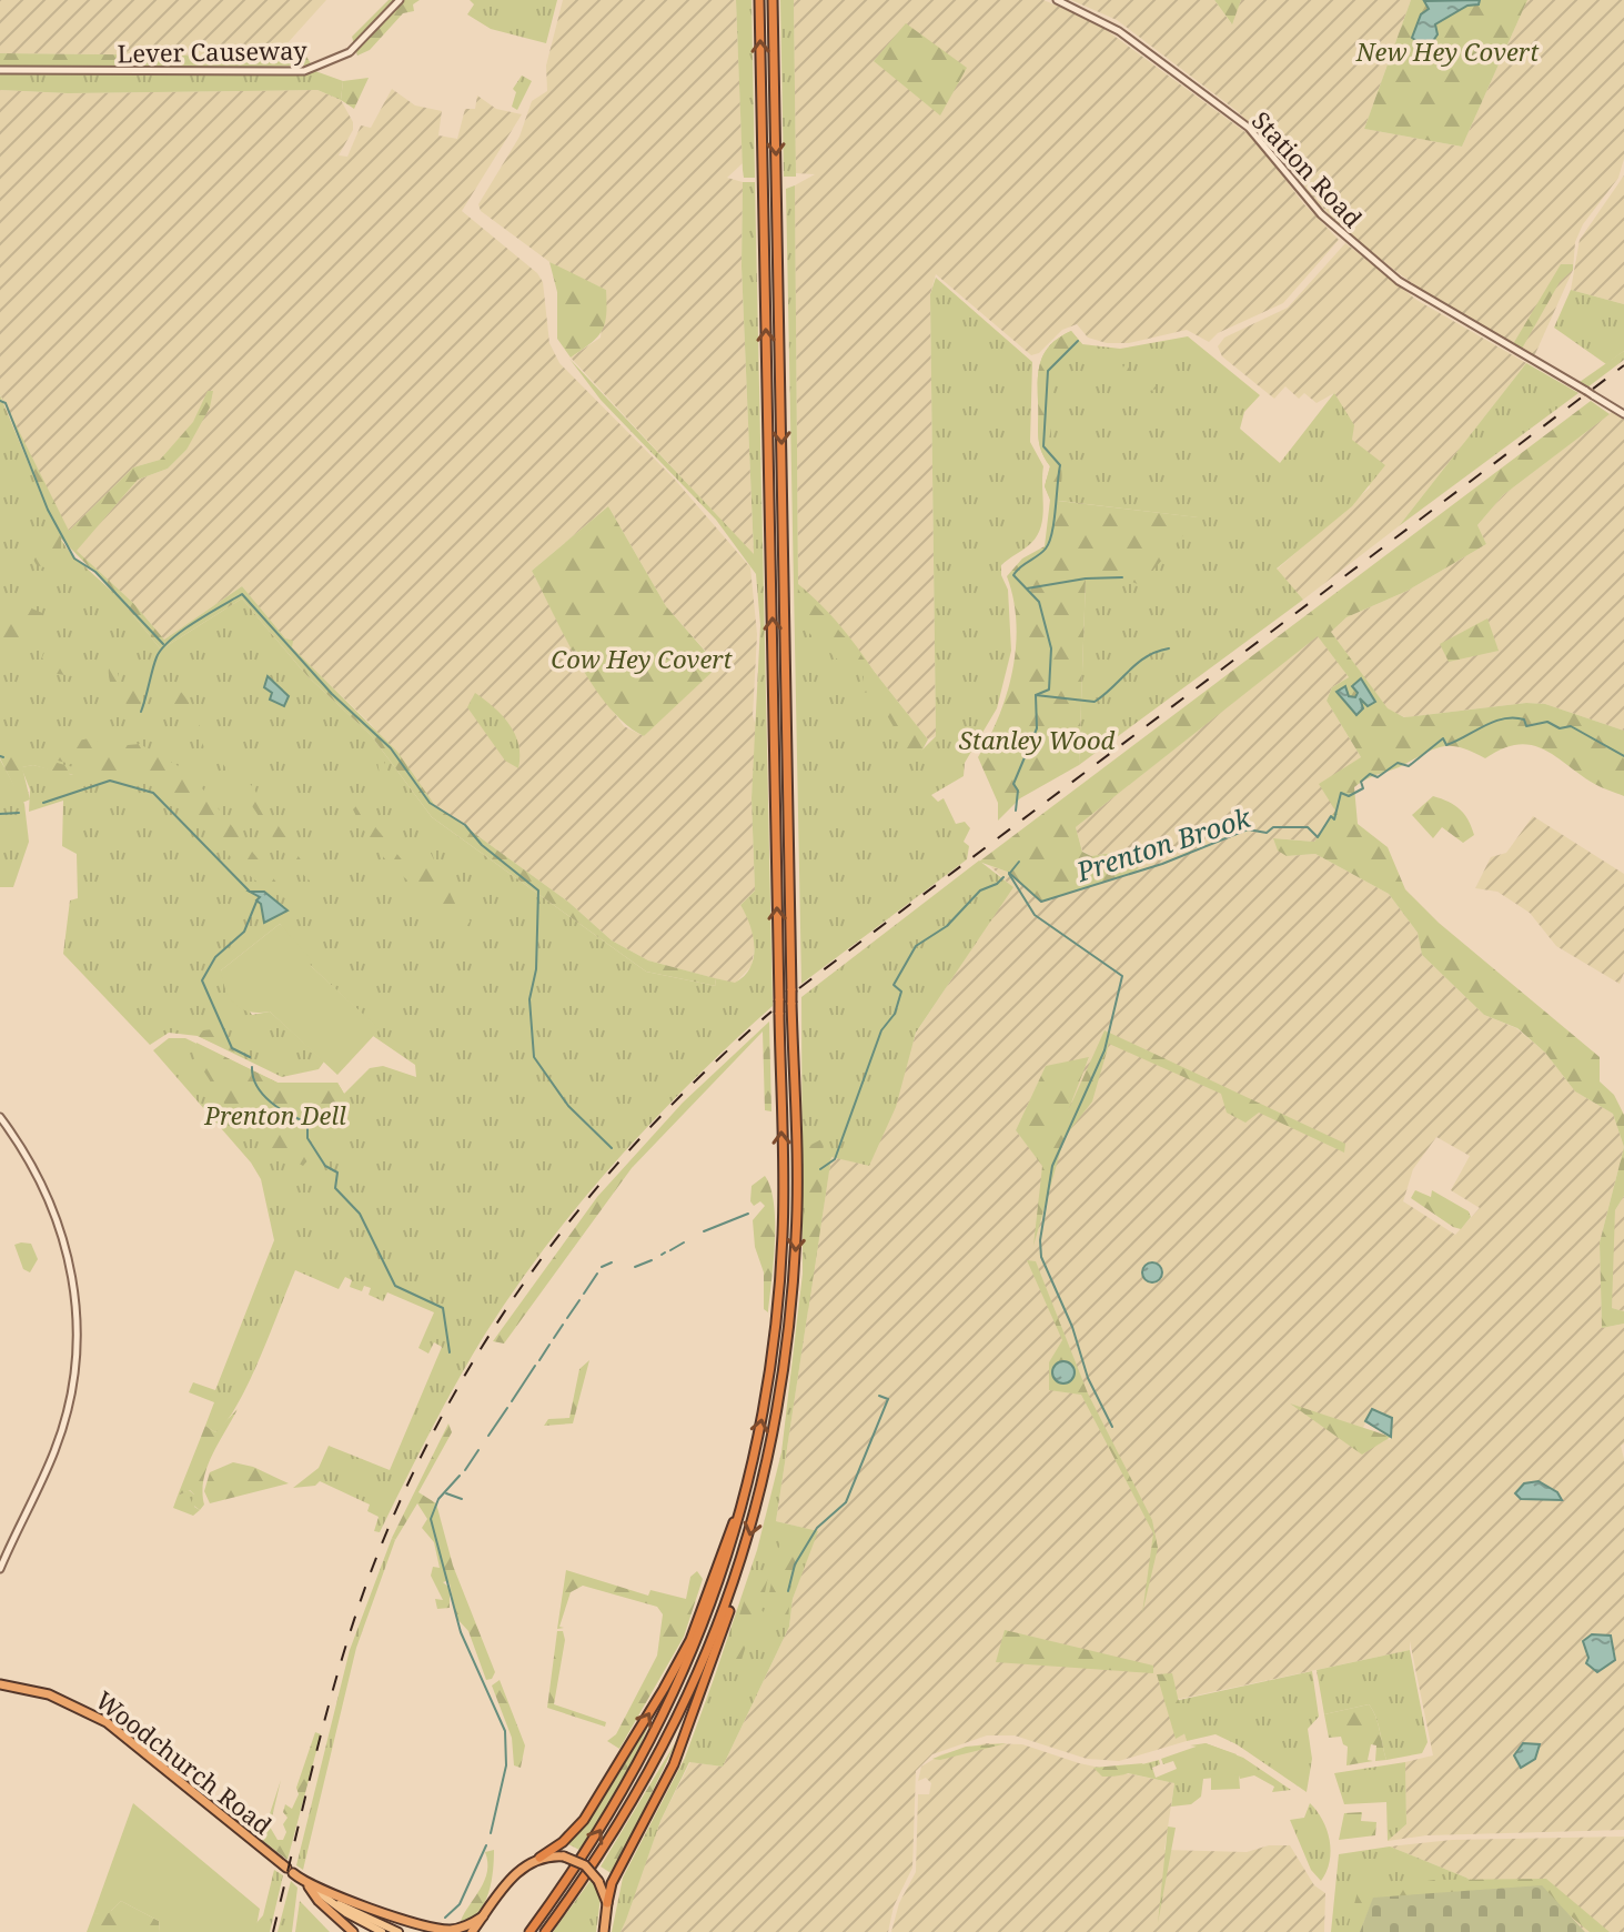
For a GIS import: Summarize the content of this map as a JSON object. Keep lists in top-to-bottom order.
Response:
{
  "streets": {
    "highway": ["Woodchurch Road"],
    "street": ["Lever Causeway", "Station Road"]
  },
  "water": ["Prenton Brook"],
  "parks": [
    "New Hey Covert",
    "Cow Hey Covert",
    "Stanley Wood",
    "Prenton Dell"
  ]
}
